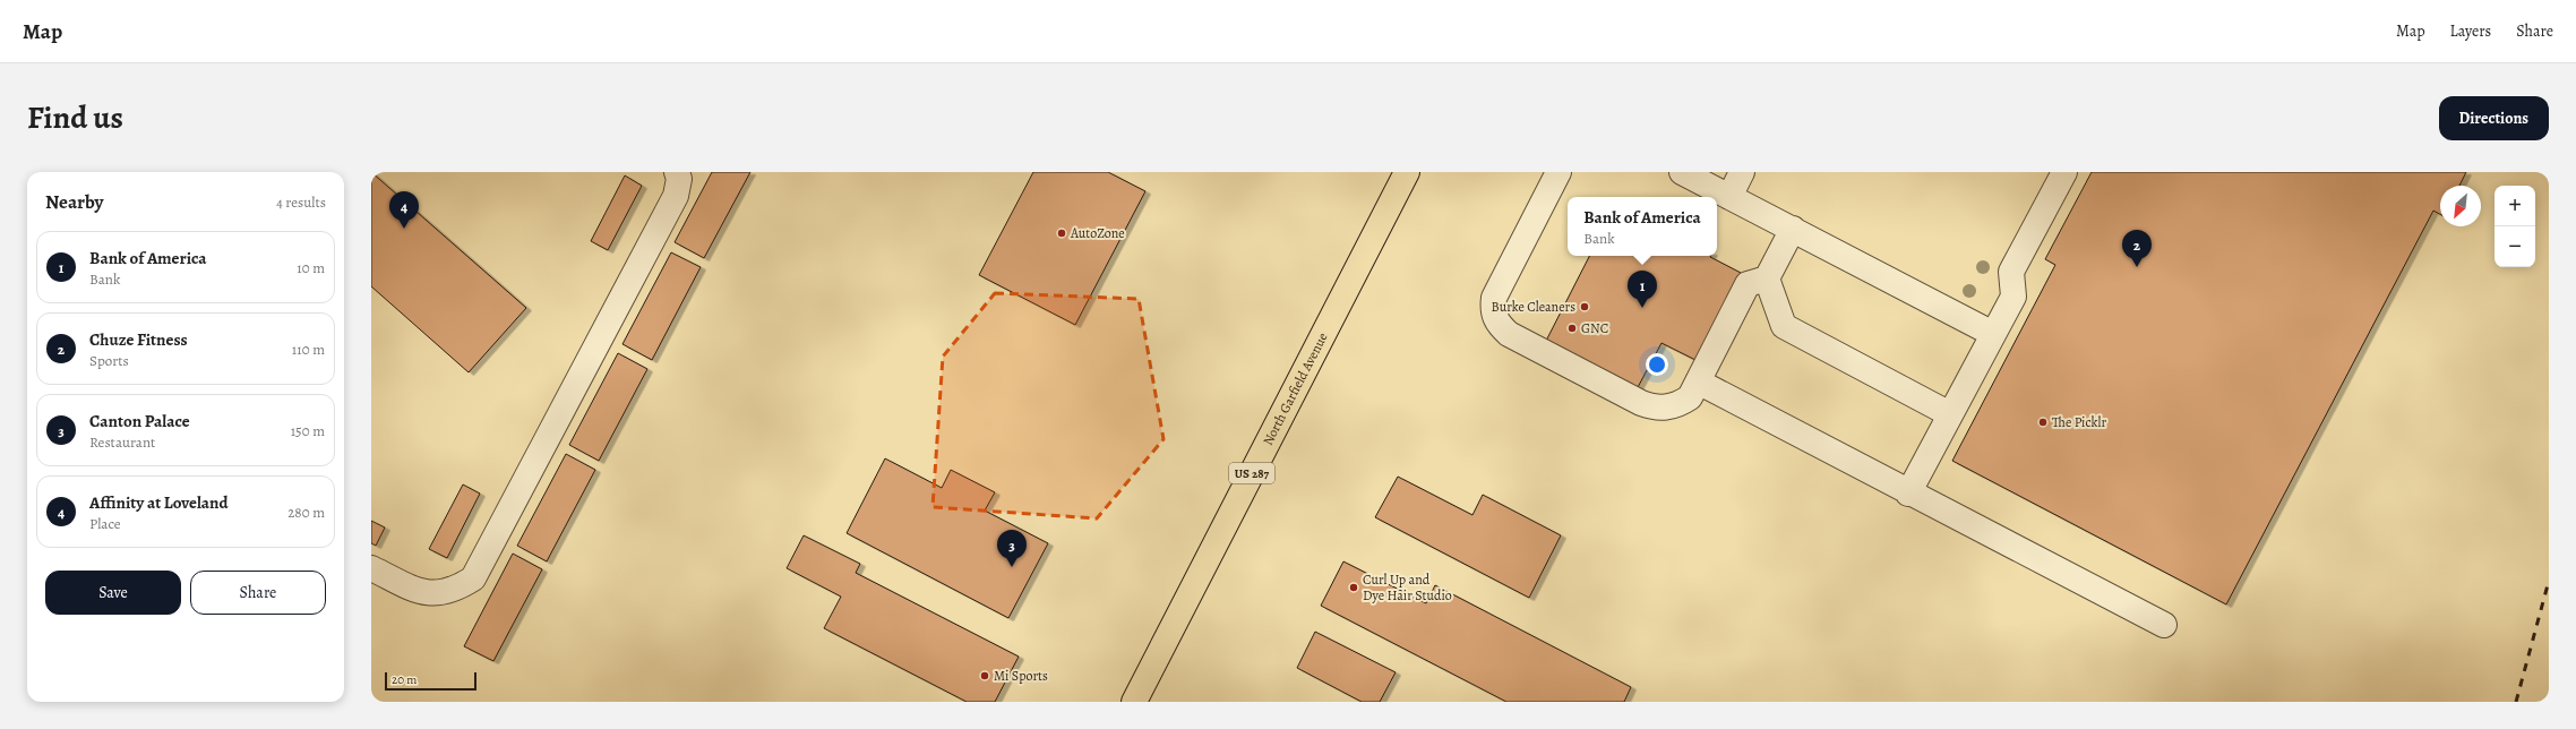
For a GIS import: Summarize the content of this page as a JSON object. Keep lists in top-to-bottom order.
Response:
{
  "streets": {
    "highway": ["North Garfield Avenue", "US 287"]
  },
  "places": [
    "AutoZone",
    "Burke Cleaners",
    "GNC",
    "The Picklr",
    "Curl Up and Dye Hair Studio",
    "Mi Sports"
  ],
  "scale_bar": "20 m",
  "north": "bottom left",
  "page": {
    "header": "Map",
    "nav": ["Map", "Layers", "Share"],
    "title": "Find us",
    "buttons": [
      "Directions",
      ["Save", "Share"]
    ],
    "heading": ["Nearby", "4 results"],
    "map_buttons": ["+", "−"],
    "pins": [
      "4",
      "2",
      "1",
      "3"
    ],
    "popup": ["Bank of America", "Bank"],
    "list": [
      {
        "mark": "1",
        "name": "Bank of America",
        "note": "Bank",
        "value": "10 m"
      },
      {
        "mark": "2",
        "name": "Chuze Fitness",
        "note": "Sports",
        "value": "110 m"
      },
      {
        "mark": "3",
        "name": "Canton Palace",
        "note": "Restaurant",
        "value": "150 m"
      },
      {
        "mark": "4",
        "name": "Affinity at Loveland",
        "note": "Place",
        "value": "280 m"
      }
    ],
    "scale": "20 m"
  }
}
